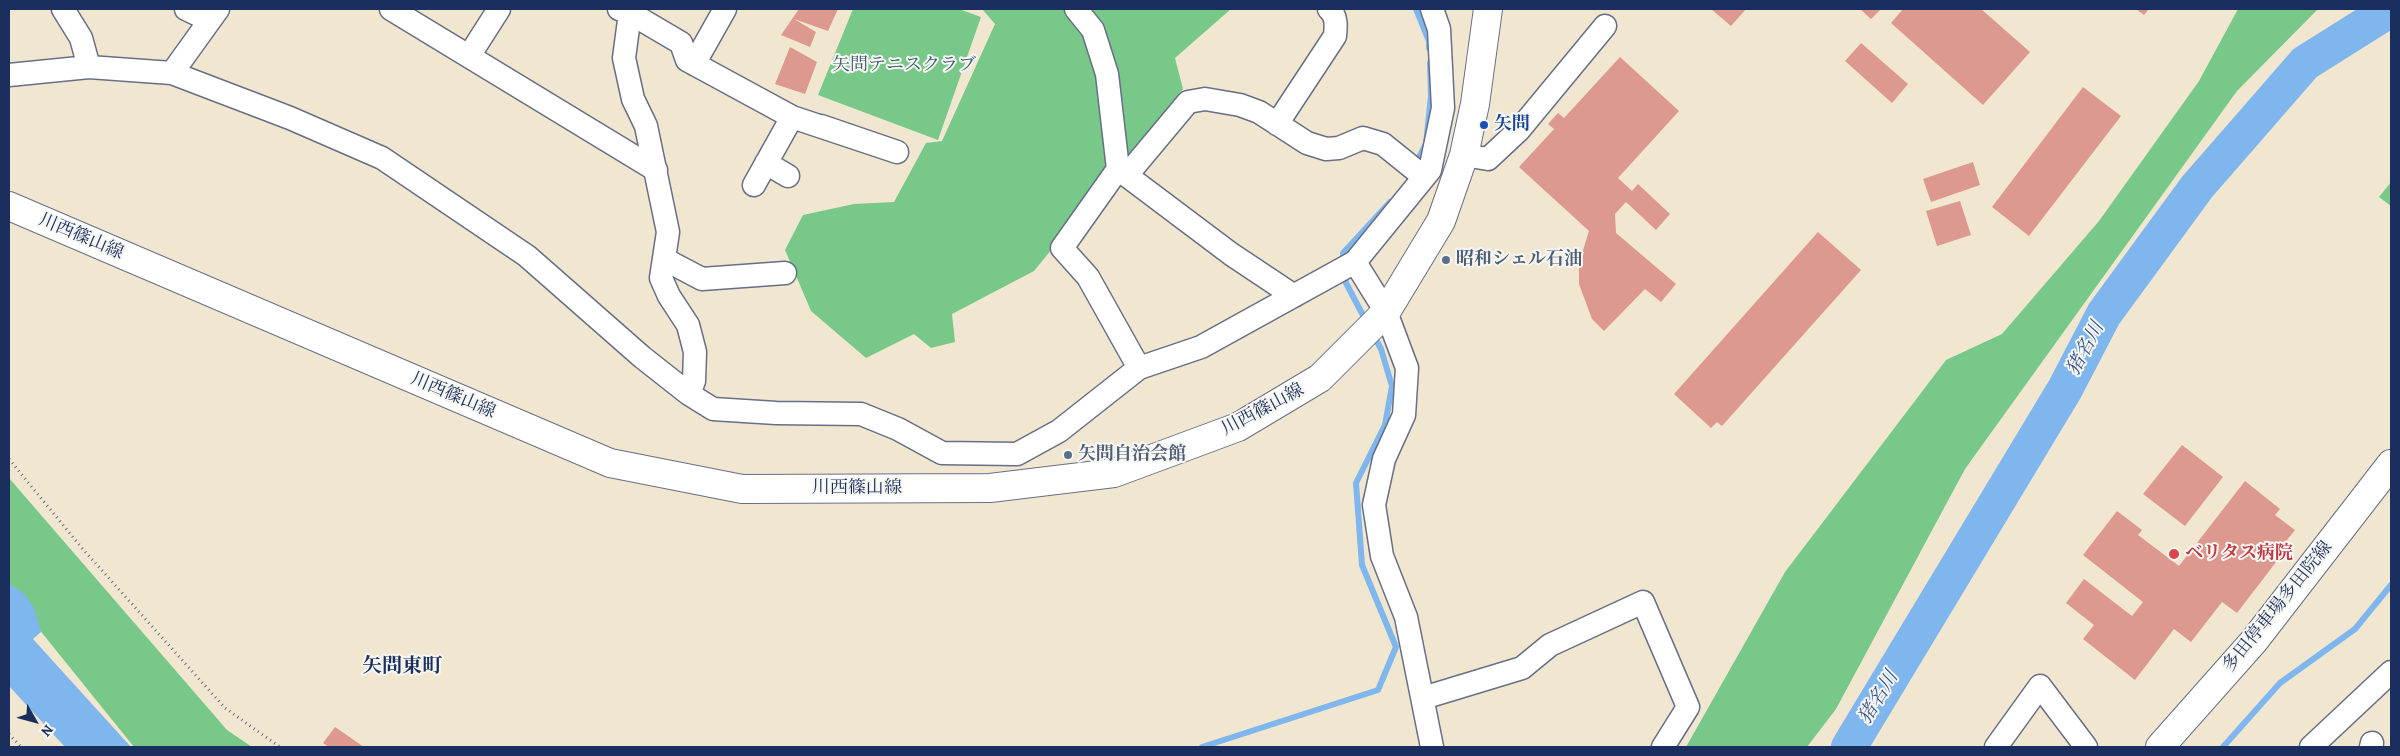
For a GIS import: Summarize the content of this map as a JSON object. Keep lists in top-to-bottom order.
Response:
{
  "streets": {
    "main road": ["川西篠山線", "多田停車場多田院線"]
  },
  "districts": ["矢問東町"],
  "water": ["猪名川"],
  "parks": ["矢問テニスクラブ"],
  "places": [
    "矢問",
    "昭和シェル石油",
    "矢問自治会館",
    "ベリタス病院"
  ],
  "north": "bottom right"
}
